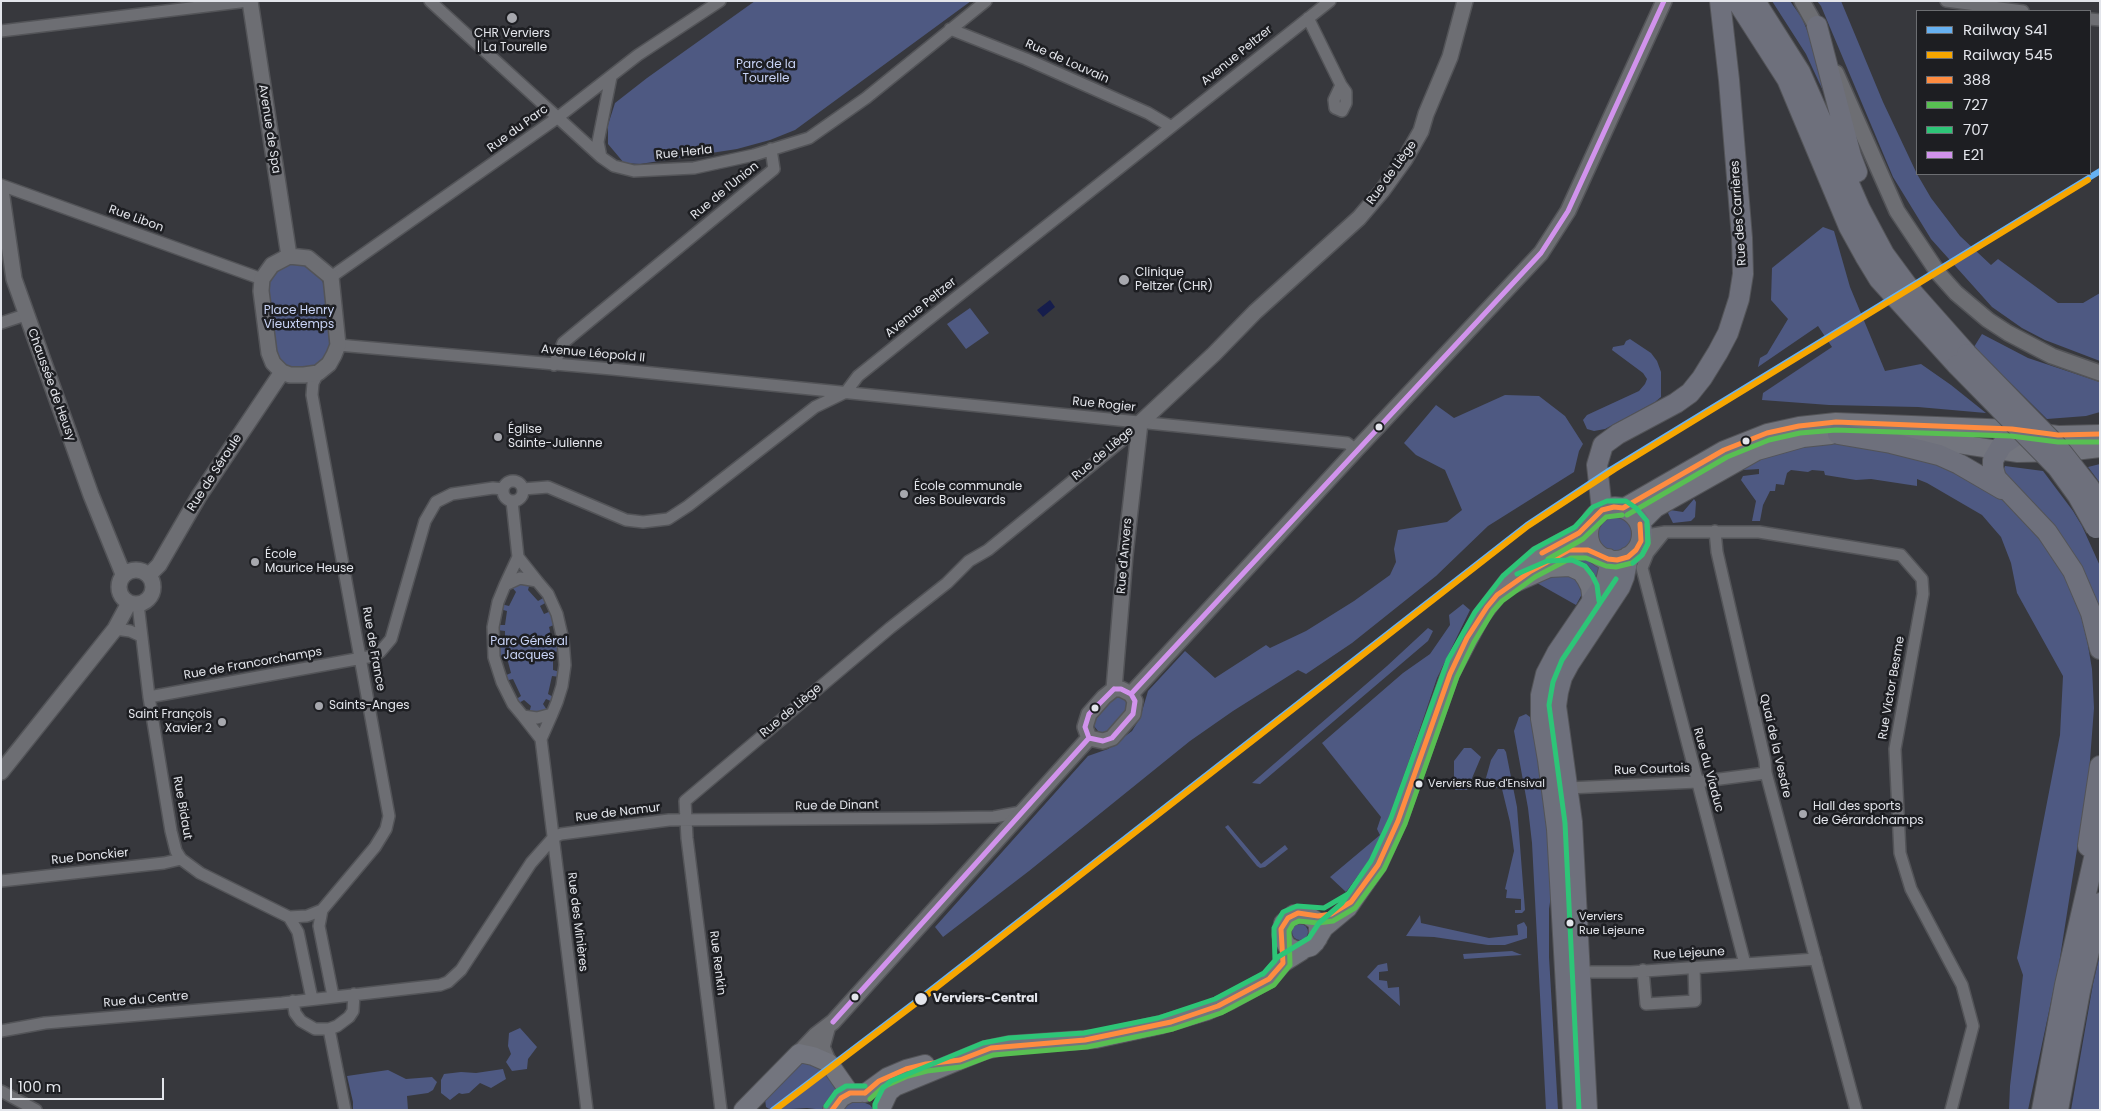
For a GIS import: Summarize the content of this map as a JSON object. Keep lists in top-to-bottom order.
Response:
{
  "streets": {
    "highway": ["Rue des Carrières"],
    "street": [
      "Avenue Peltzer",
      "Rue de Louvain",
      "Avenue de Spa",
      "Rue du Parc",
      "Rue Herla",
      "Rue de Liège",
      "Rue de l'Union",
      "Rue Libon",
      "Avenue Léopold II",
      "Chaussée de Heusy",
      "Rue Rogier",
      "Rue de Séroule",
      "Rue d'Anvers",
      "Rue de France",
      "Rue de Francorchamps",
      "Rue Victor Besme",
      "Quai de la Vesdre",
      "Rue Courtois",
      "Rue du Viaduc",
      "Rue de Dinant",
      "Rue Bidaut",
      "Rue de Namur",
      "Rue Donckier",
      "Rue des Minières",
      "Rue Lejeune",
      "Rue Renkin",
      "Rue du Centre"
    ]
  },
  "crossings": [
    ["Avenue Peltzer", "Rue de Louvain"],
    ["Avenue Peltzer", "Avenue Léopold II"],
    ["Avenue Peltzer", "Rue Rogier"],
    ["Avenue Peltzer", "Rue de Francorchamps"],
    ["Avenue de Spa", "Rue du Parc"],
    ["Avenue de Spa", "Rue Libon"],
    ["Avenue de Spa", "Avenue Léopold II"],
    ["Avenue de Spa", "Rue de Séroule"],
    ["Avenue de Spa", "Rue de France"],
    ["Rue du Parc", "Rue Herla"],
    ["Rue du Parc", "Rue Libon"],
    ["Rue du Parc", "Avenue Léopold II"],
    ["Rue du Parc", "Rue de Séroule"],
    ["Rue du Parc", "Rue de France"],
    ["Rue Herla", "Rue de l'Union"],
    ["Rue de Liège", "Rue Rogier"],
    ["Rue de Liège", "Rue d'Anvers"],
    ["Rue de Liège", "Rue de Dinant"],
    ["Rue de Liège", "Rue de Namur"],
    ["Rue de Liège", "Rue Renkin"],
    ["Rue de l'Union", "Avenue Léopold II"],
    ["Rue des Carrières", "Rue Victor Besme"],
    ["Rue Libon", "Avenue Léopold II"],
    ["Rue Libon", "Rue de Séroule"],
    ["Rue Libon", "Rue de France"],
    ["Avenue Léopold II", "Rue Rogier"],
    ["Avenue Léopold II", "Rue de Séroule"],
    ["Avenue Léopold II", "Rue de France"],
    ["Chaussée de Heusy", "Rue de Séroule"],
    ["Chaussée de Heusy", "Rue Bidaut"],
    ["Rue Rogier", "Rue d'Anvers"],
    ["Rue de Séroule", "Rue de France"],
    ["Rue de Séroule", "Rue Bidaut"],
    ["Rue de France", "Rue de Francorchamps"],
    ["Rue de Francorchamps", "Rue Bidaut"],
    ["Rue Victor Besme", "Quai de la Vesdre"],
    ["Rue Victor Besme", "Rue du Viaduc"],
    ["Quai de la Vesdre", "Rue Courtois"],
    ["Quai de la Vesdre", "Rue Lejeune"],
    ["Rue Courtois", "Rue du Viaduc"],
    ["Rue du Viaduc", "Rue Lejeune"],
    ["Rue de Dinant", "Rue de Namur"],
    ["Rue de Dinant", "Rue Renkin"],
    ["Rue Bidaut", "Rue Donckier"],
    ["Rue de Namur", "Rue des Minières"],
    ["Rue de Namur", "Rue Renkin"],
    ["Rue de Namur", "Rue du Centre"],
    ["Rue des Minières", "Rue du Centre"]
  ],
  "parks": ["Parc de la Tourelle", "Place Henry Vieuxtemps", "Parc Général Jacques"],
  "places": [
    "CHR Verviers | La Tourelle",
    "Clinique Peltzer (CHR)",
    "Église Sainte-Julienne",
    "École communale des Boulevards",
    "École Maurice Heuse",
    "Saints-Anges",
    "Saint François Xavier 2",
    "Verviers Rue d'Ensival",
    "Hall des sports de Gérardchamps",
    "Verviers Rue Lejeune",
    "Verviers-Central"
  ],
  "lines": [
    "transit line E21",
    "rail line S41",
    "rail line 545",
    "transit line 388",
    "transit line 727",
    "transit line 707"
  ],
  "legend": [
    "Railway S41",
    "Railway 545",
    "388",
    "727",
    "707",
    "E21"
  ],
  "scale_bar": "100 m"
}
